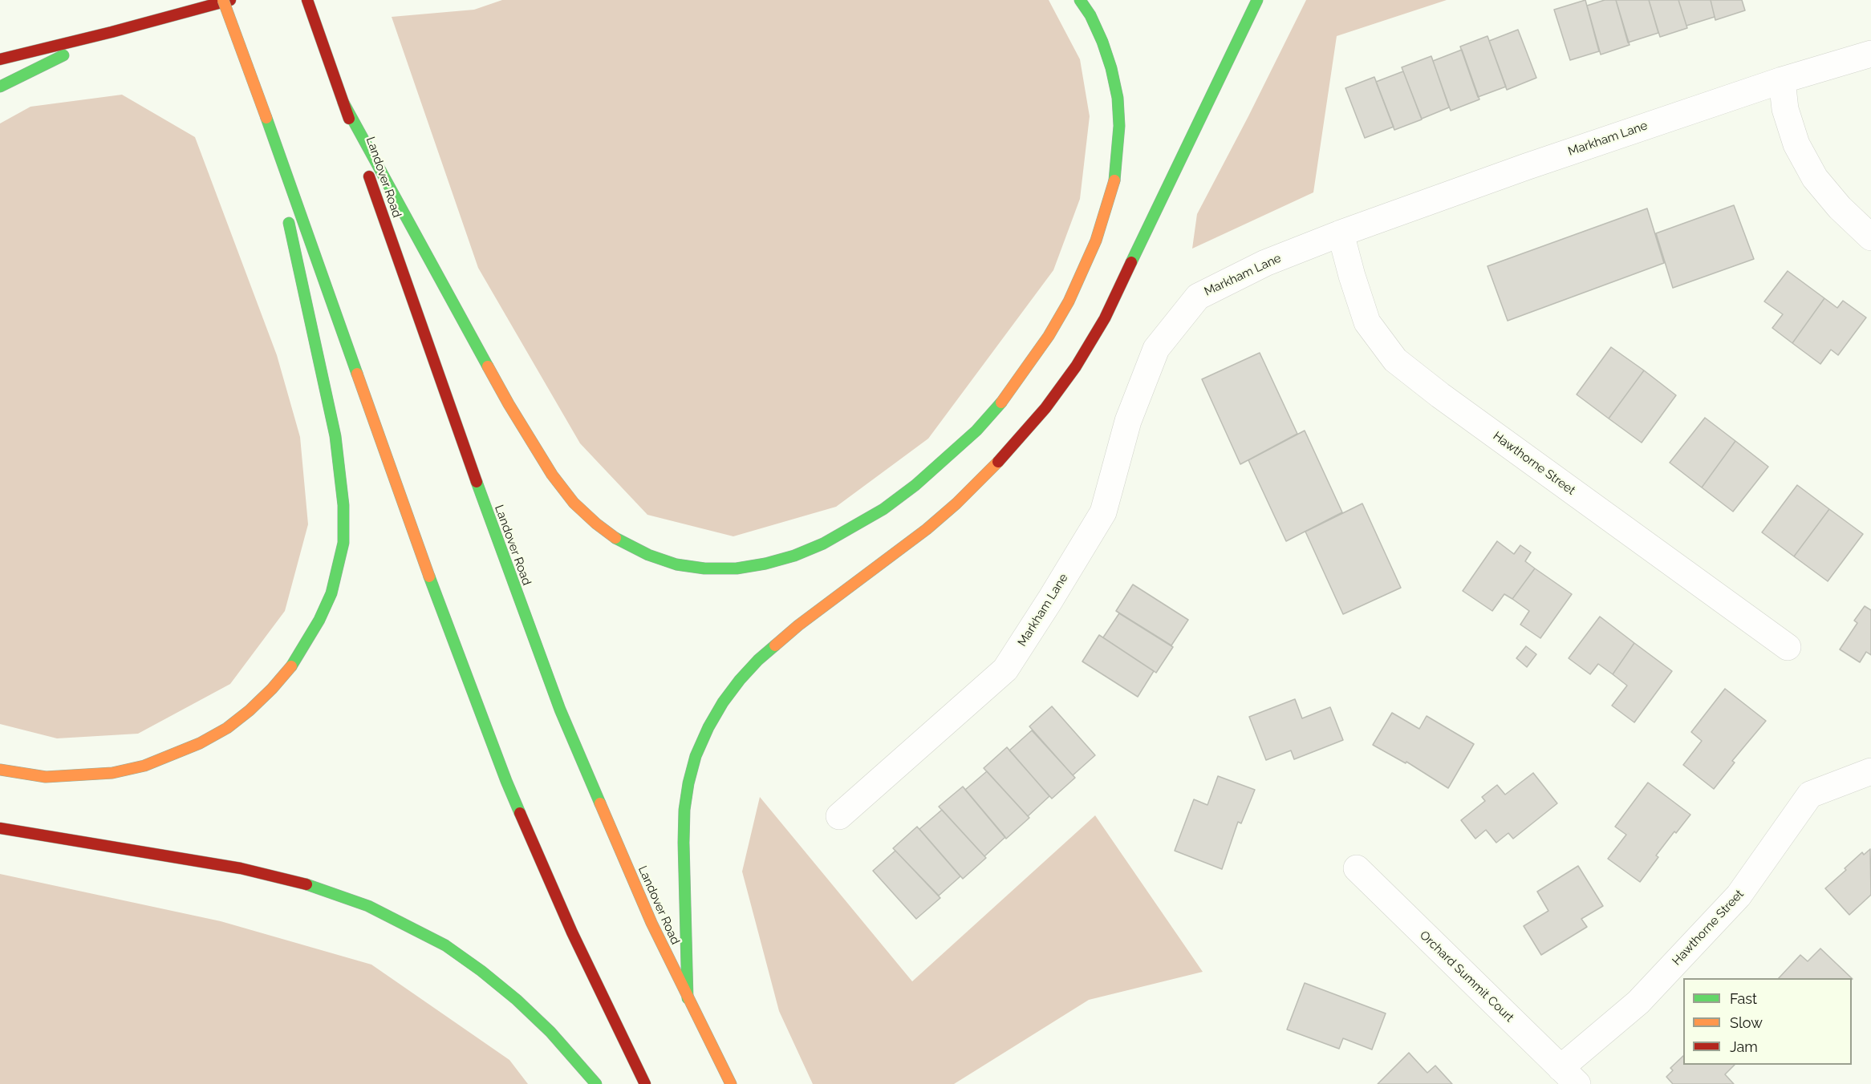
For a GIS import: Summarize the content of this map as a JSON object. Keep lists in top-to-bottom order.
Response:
{
  "streets": {
    "main road": ["Landover Road"],
    "street": ["Markham Lane", "Hawthorne Street", "Orchard Summit Court"]
  },
  "crossings": [
    ["Markham Lane", "Hawthorne Street"],
    ["Hawthorne Street", "Orchard Summit Court"]
  ],
  "legend": ["Fast", "Slow", "Jam"]
}
